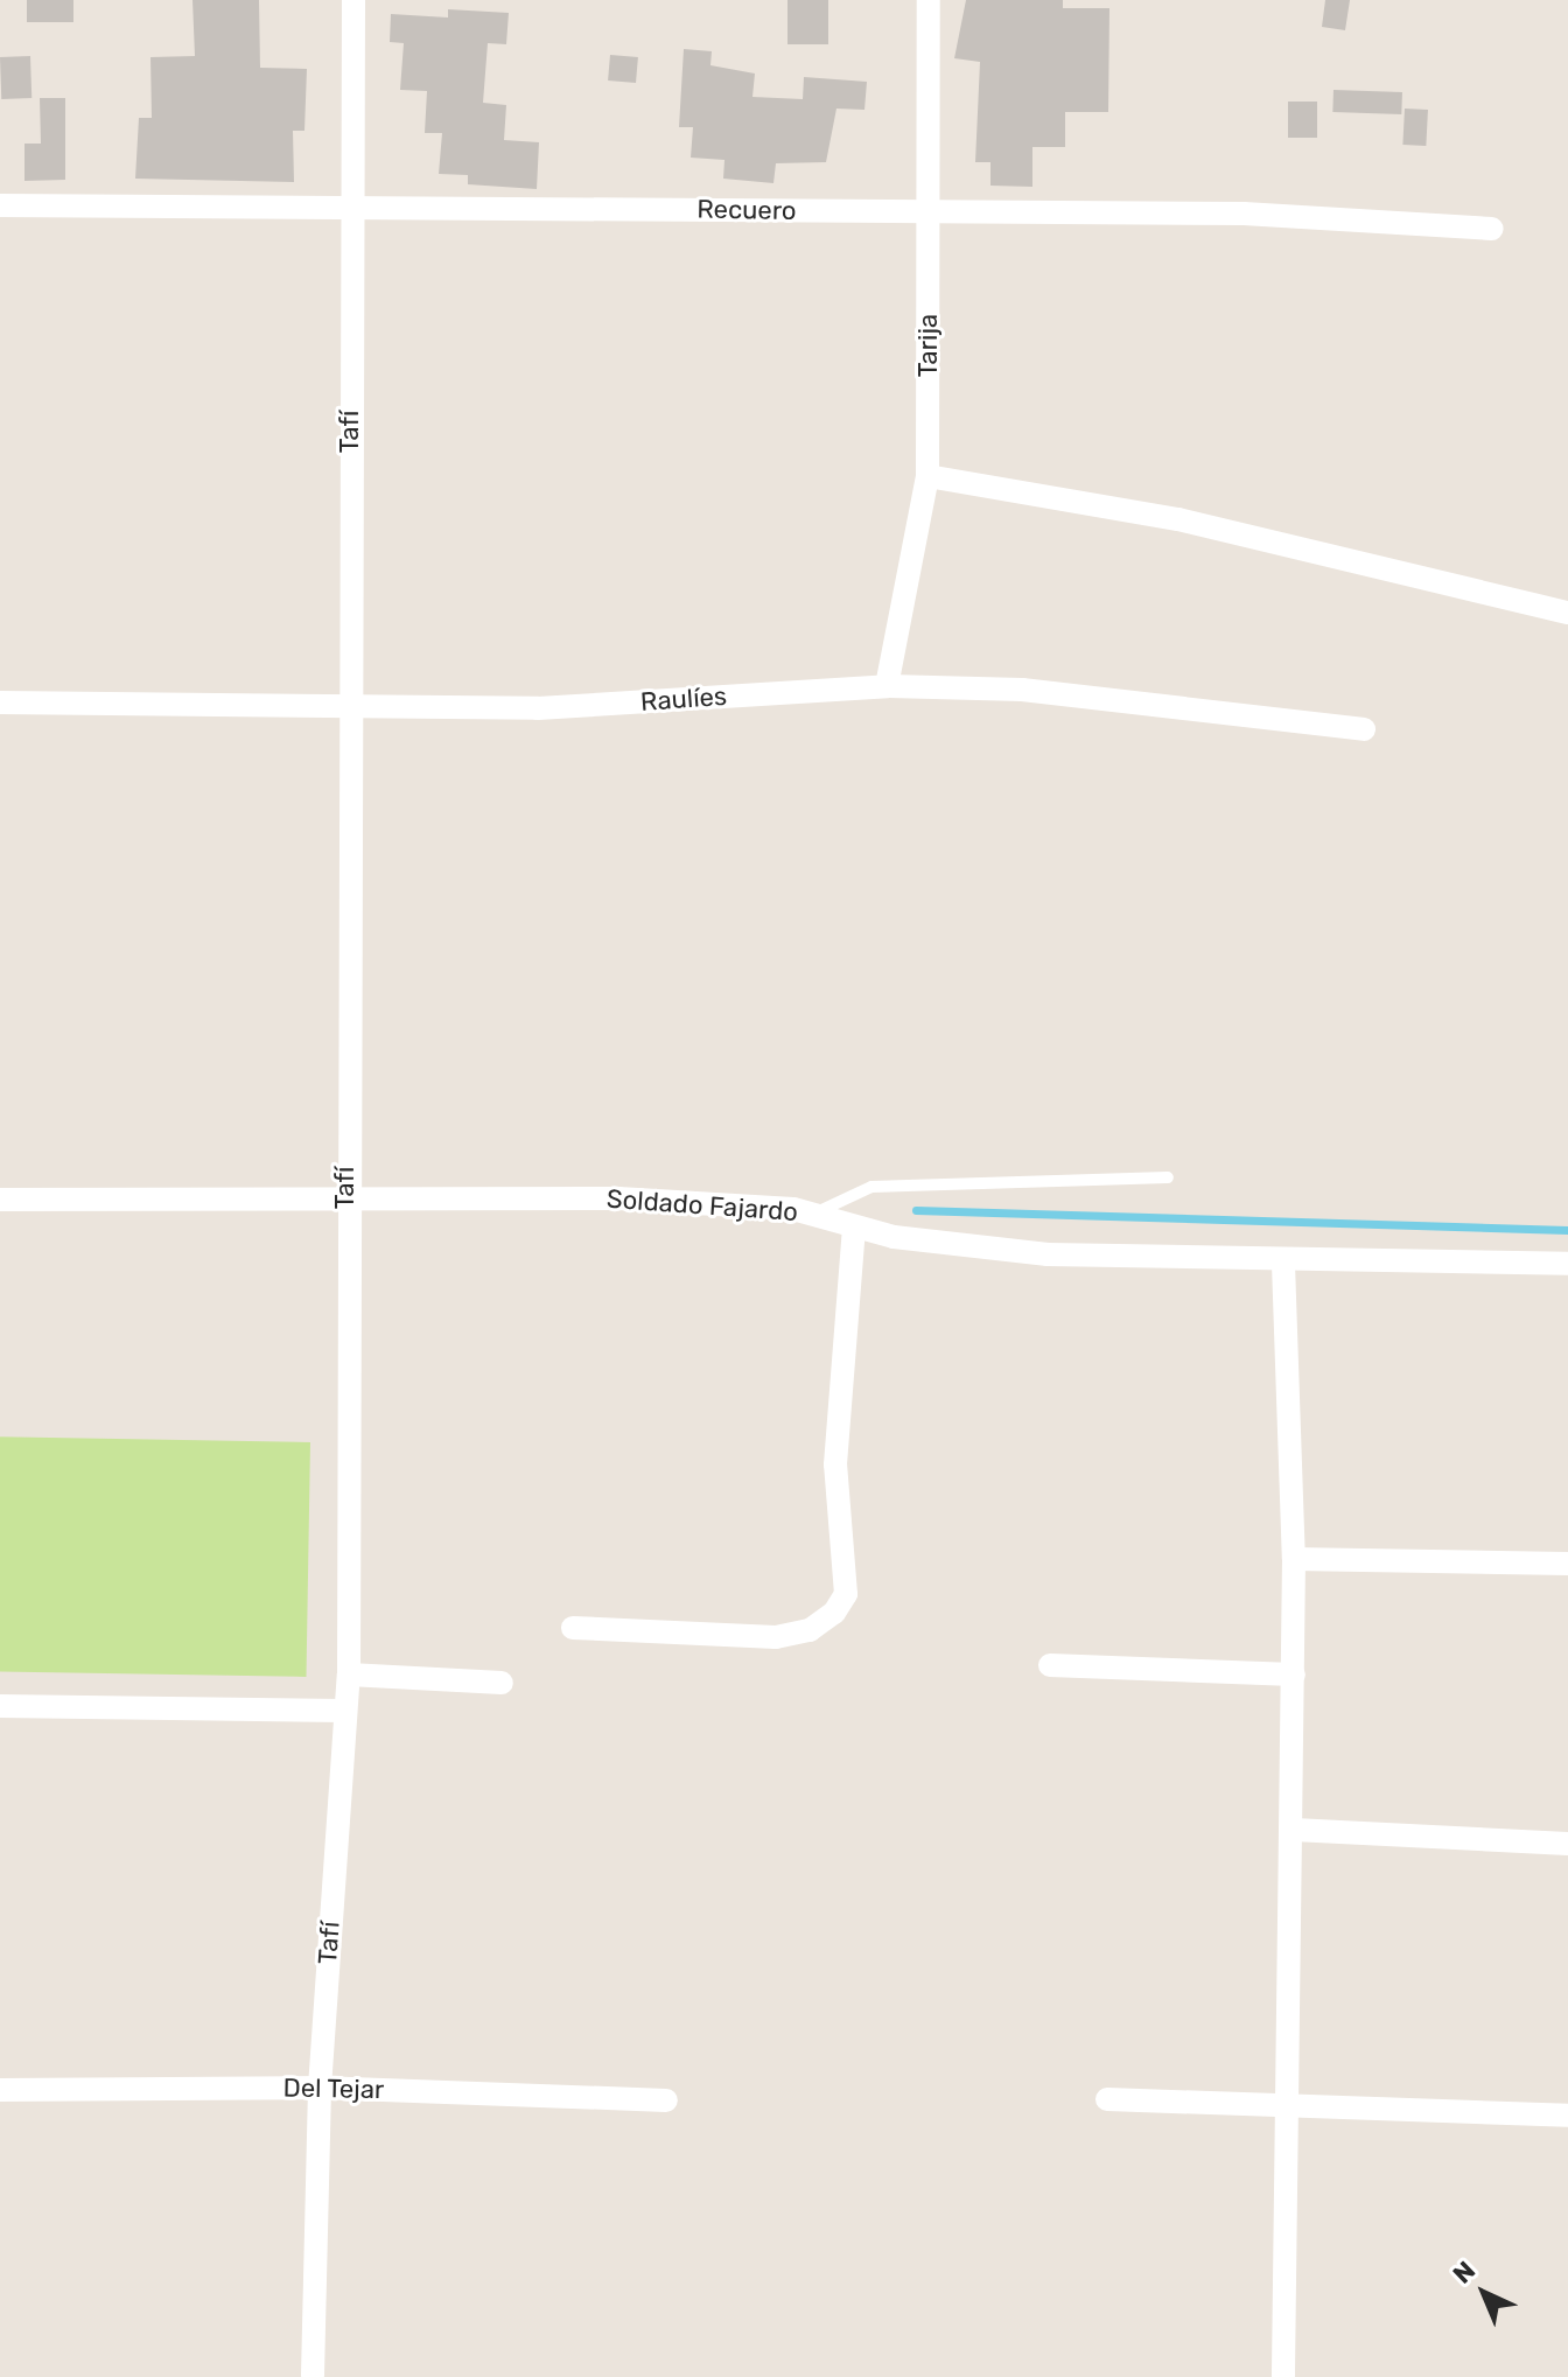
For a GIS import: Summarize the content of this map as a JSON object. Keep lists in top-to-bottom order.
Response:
{
  "streets": {
    "street": [
      "Recuero",
      "Tarija",
      "Tafí",
      "Raulíes",
      "Soldado Fajardo",
      "Del Tejar"
    ]
  },
  "crossings": [
    ["Recuero", "Tarija"],
    ["Recuero", "Tafí"],
    ["Tarija", "Raulíes"],
    ["Tafí", "Raulíes"],
    ["Tafí", "Soldado Fajardo"],
    ["Tafí", "Del Tejar"]
  ],
  "north": "top left"
}
